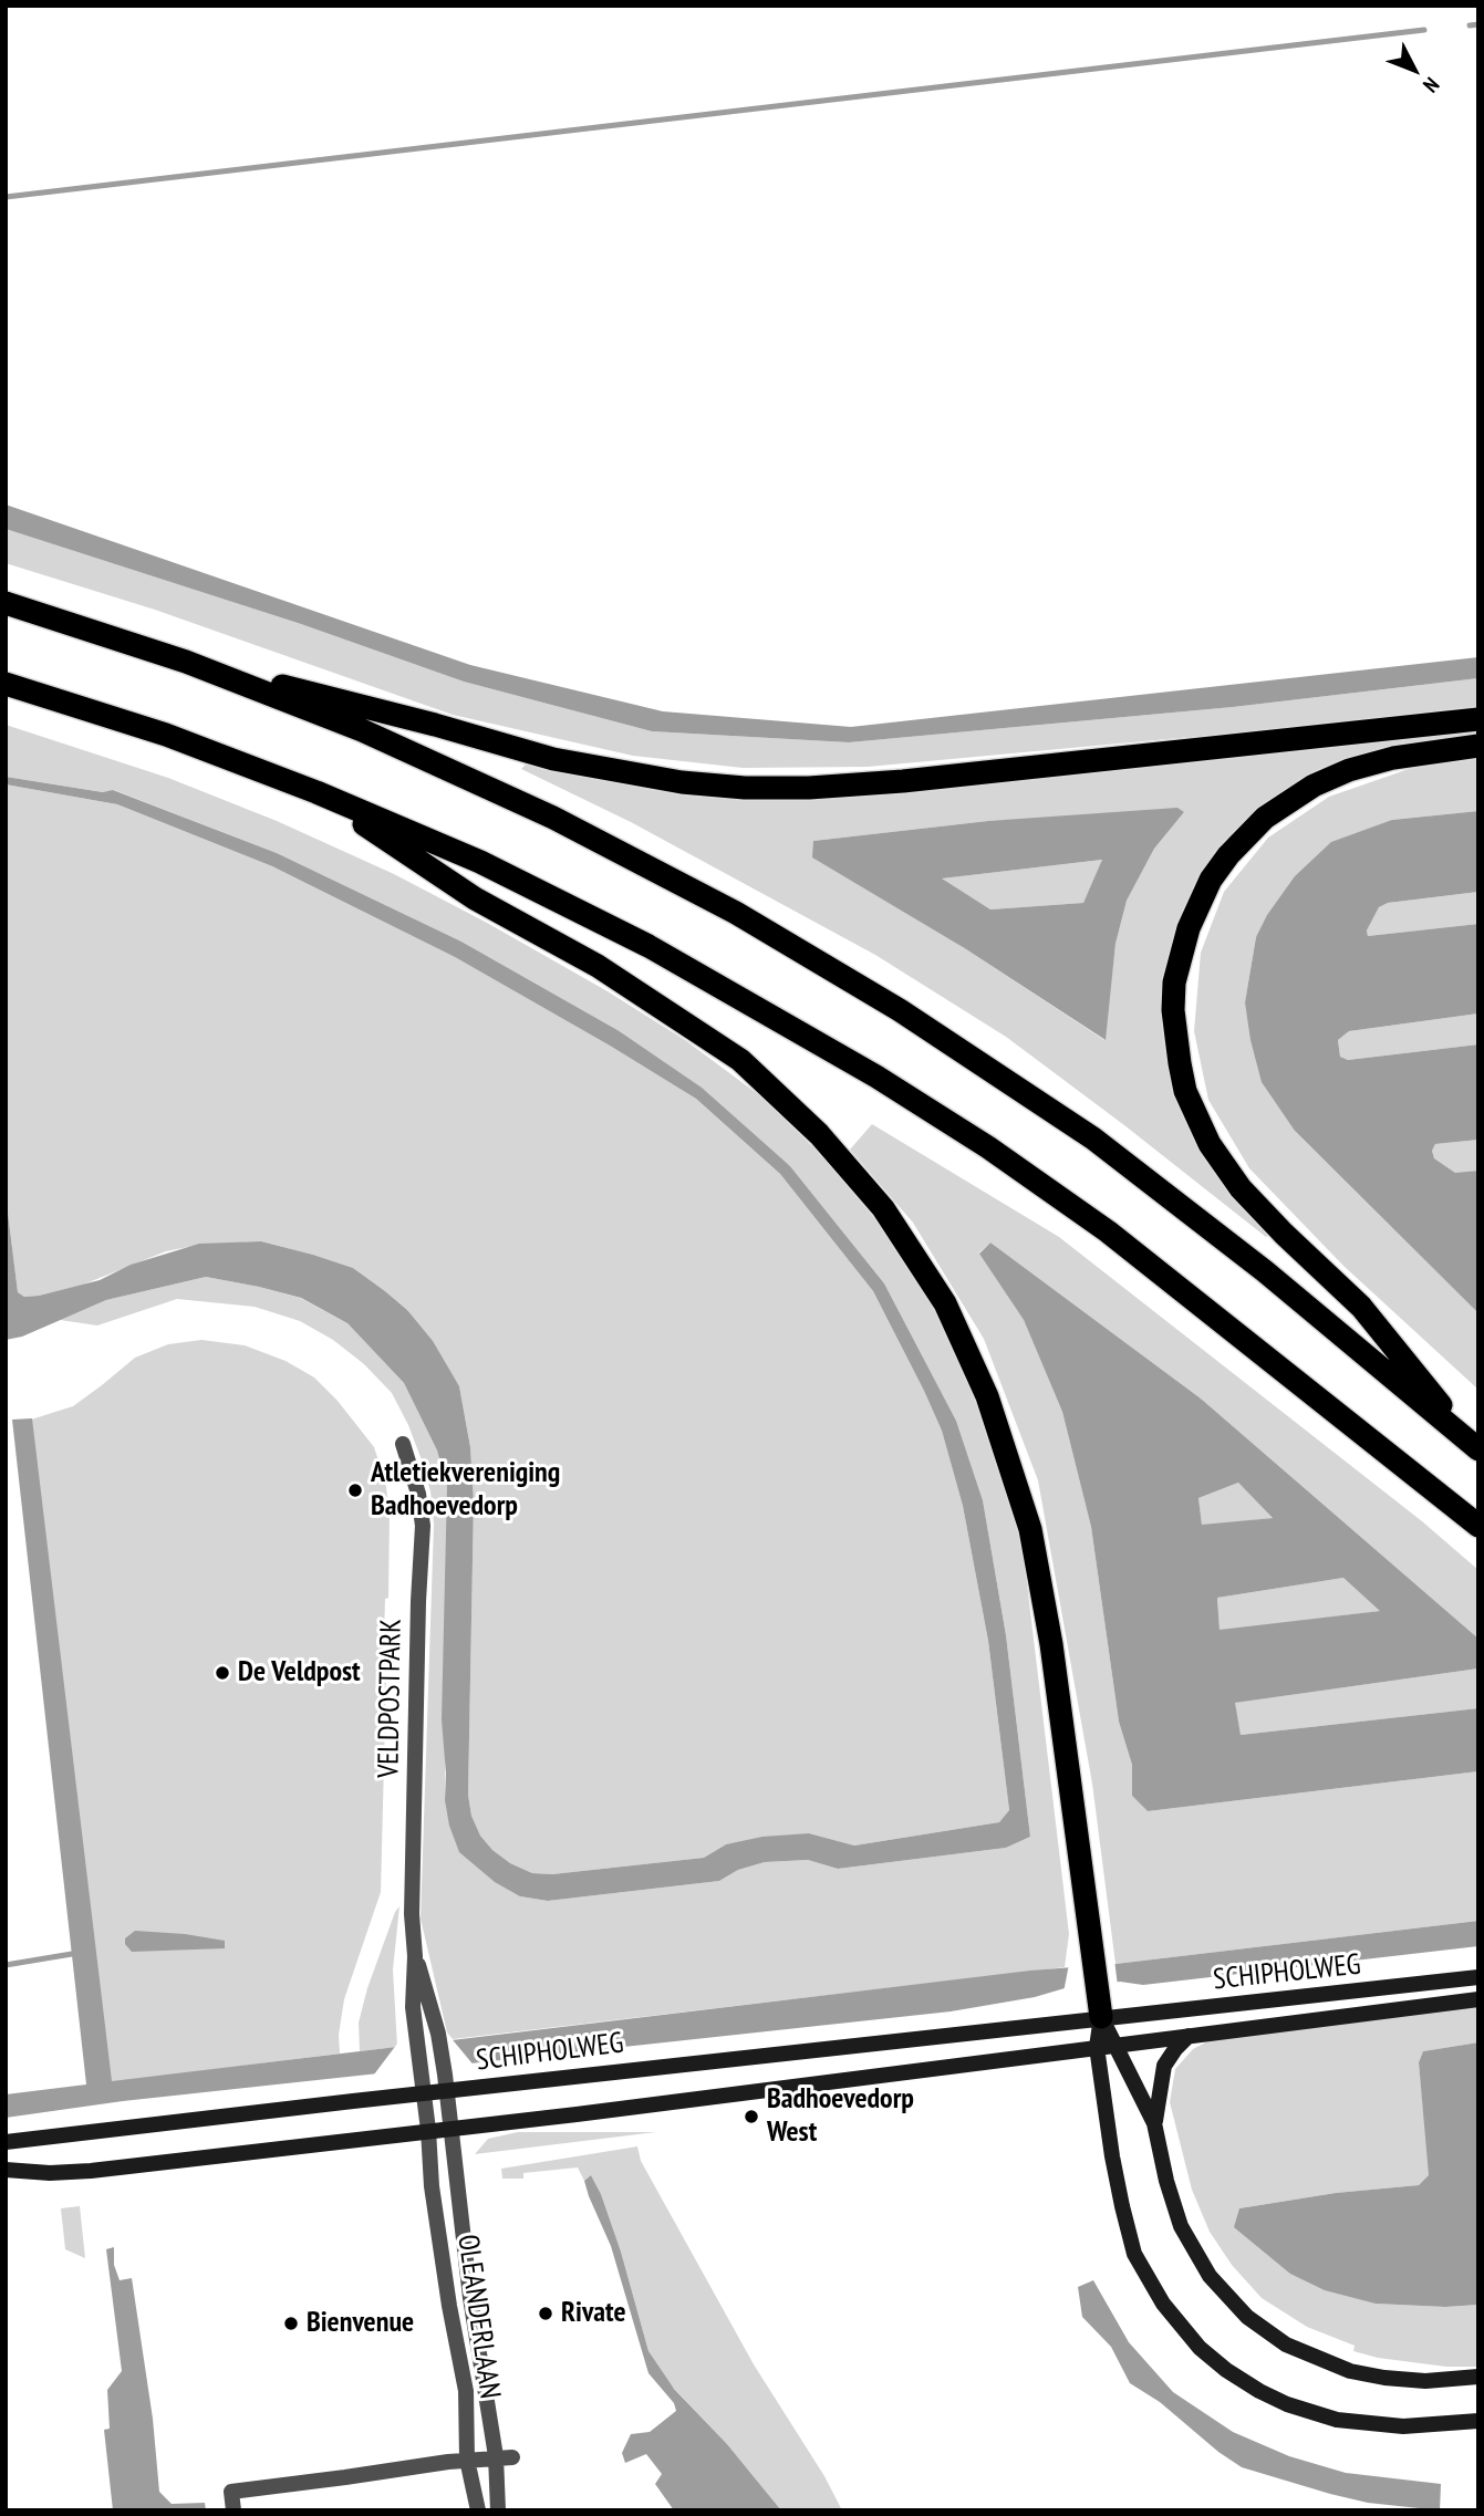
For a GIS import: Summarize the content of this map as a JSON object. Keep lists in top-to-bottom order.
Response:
{
  "streets": {
    "main road": ["SCHIPHOLWEG"],
    "street": ["VELDPOSTPARK", "OLEANDERLAAN"]
  },
  "crossings": [
    ["VELDPOSTPARK", "SCHIPHOLWEG"],
    ["VELDPOSTPARK", "OLEANDERLAAN"],
    ["SCHIPHOLWEG", "OLEANDERLAAN"]
  ],
  "places": [
    "Atletiekvereniging Badhoevedorp",
    "De Veldpost",
    "Badhoevedorp West",
    "Rivate",
    "Bienvenue"
  ],
  "north": "bottom right"
}
